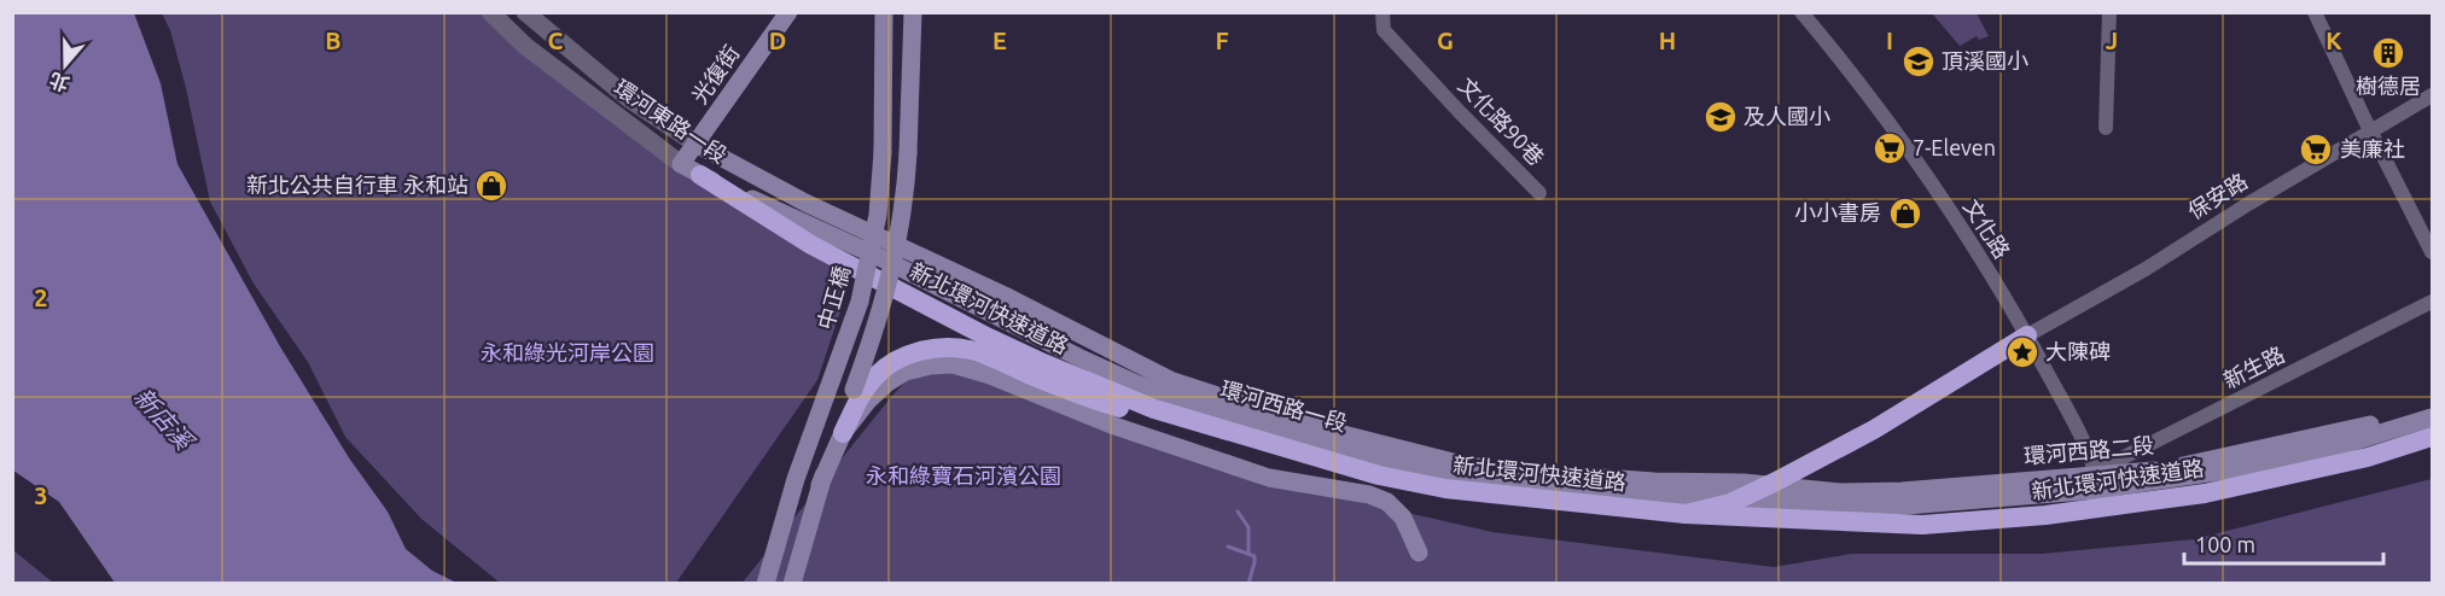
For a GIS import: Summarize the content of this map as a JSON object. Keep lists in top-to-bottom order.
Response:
{
  "streets": {
    "highway": ["新北環河快速道路"],
    "main road": [
      "光復街",
      "環河東路一段",
      "中正橋",
      "環河西路一段",
      "環河西路二段"
    ],
    "street": [
      "文化路90巷",
      "保安路",
      "文化路",
      "新生路"
    ]
  },
  "crossings": [
    ["光復街", "環河東路一段"],
    ["環河東路一段", "新北環河快速道路"],
    ["環河東路一段", "環河西路一段"],
    ["保安路", "文化路"],
    ["文化路", "新生路"],
    ["文化路", "環河西路二段"],
    ["新生路", "環河西路二段"],
    ["環河西路一段", "環河西路二段"]
  ],
  "water": ["新店溪"],
  "parks": ["永和綠光河岸公園", "永和綠寶石河濱公園"],
  "places": {
    "building": ["樹德居"],
    "school or university": ["頂溪國小", "及人國小"],
    "supermarket": ["7-Eleven", "美廉社"],
    "shop": ["新北公共自行車 永和站", "小小書房"],
    "place": ["大陳碑"]
  },
  "scale_bar": "100 m",
  "north": "bottom",
  "grid": {
    "columns": [
      "B",
      "C",
      "D",
      "E",
      "F",
      "G",
      "H",
      "I",
      "J",
      "K"
    ],
    "rows": ["2", "3"]
  }
}
